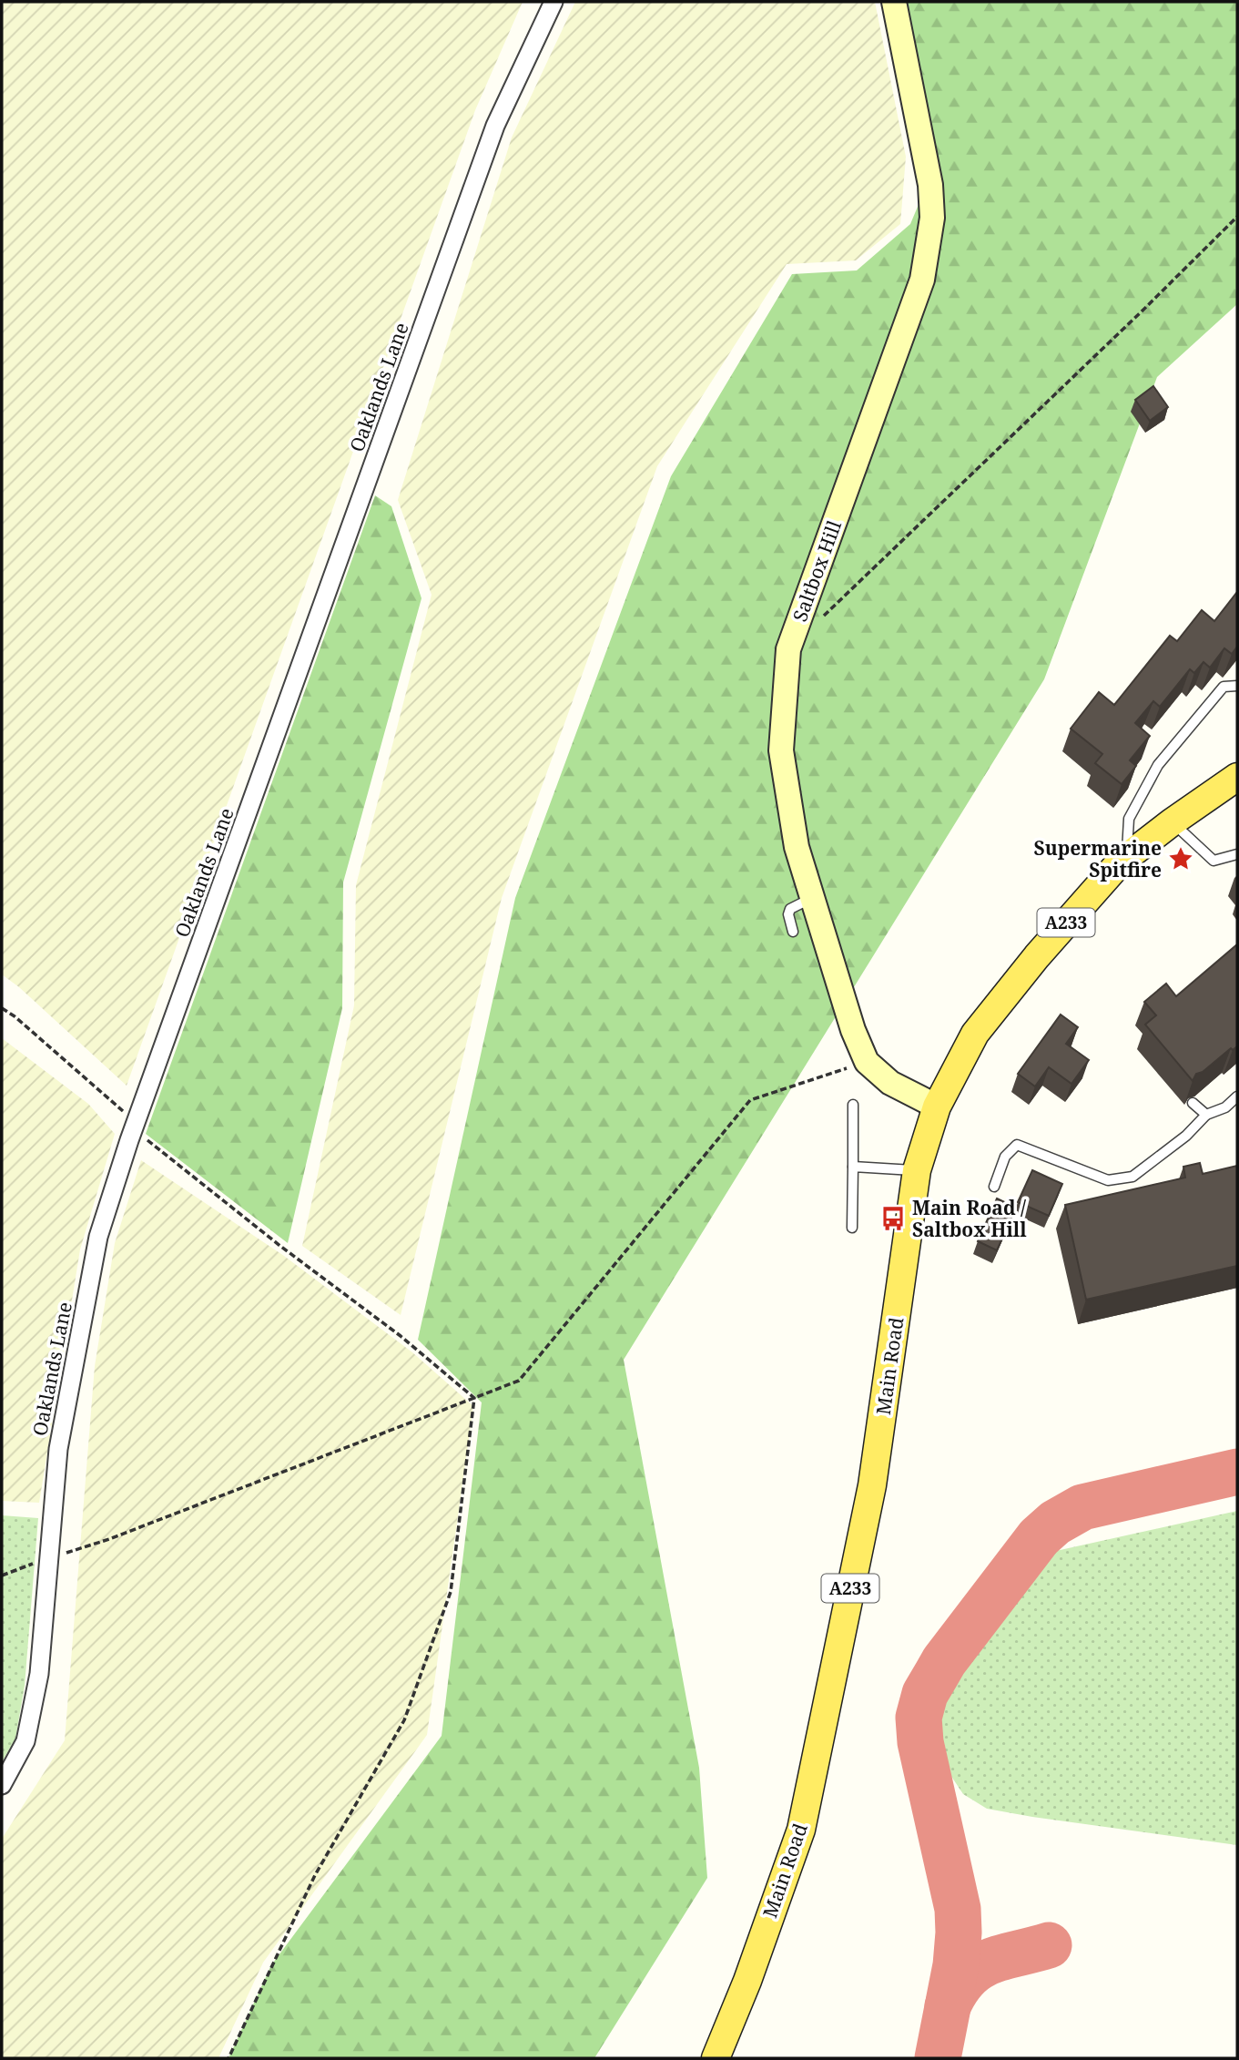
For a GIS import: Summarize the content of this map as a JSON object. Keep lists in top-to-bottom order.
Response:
{
  "streets": {
    "main road": ["A233", "Main Road"],
    "street": ["Oaklands Lane", "Saltbox Hill"]
  },
  "crossings": [
    ["Saltbox Hill", "Main Road"]
  ],
  "places": {
    "place": ["Supermarine Spitfire"],
    "bus stop": ["Main Road / Saltbox Hill"]
  }
}
